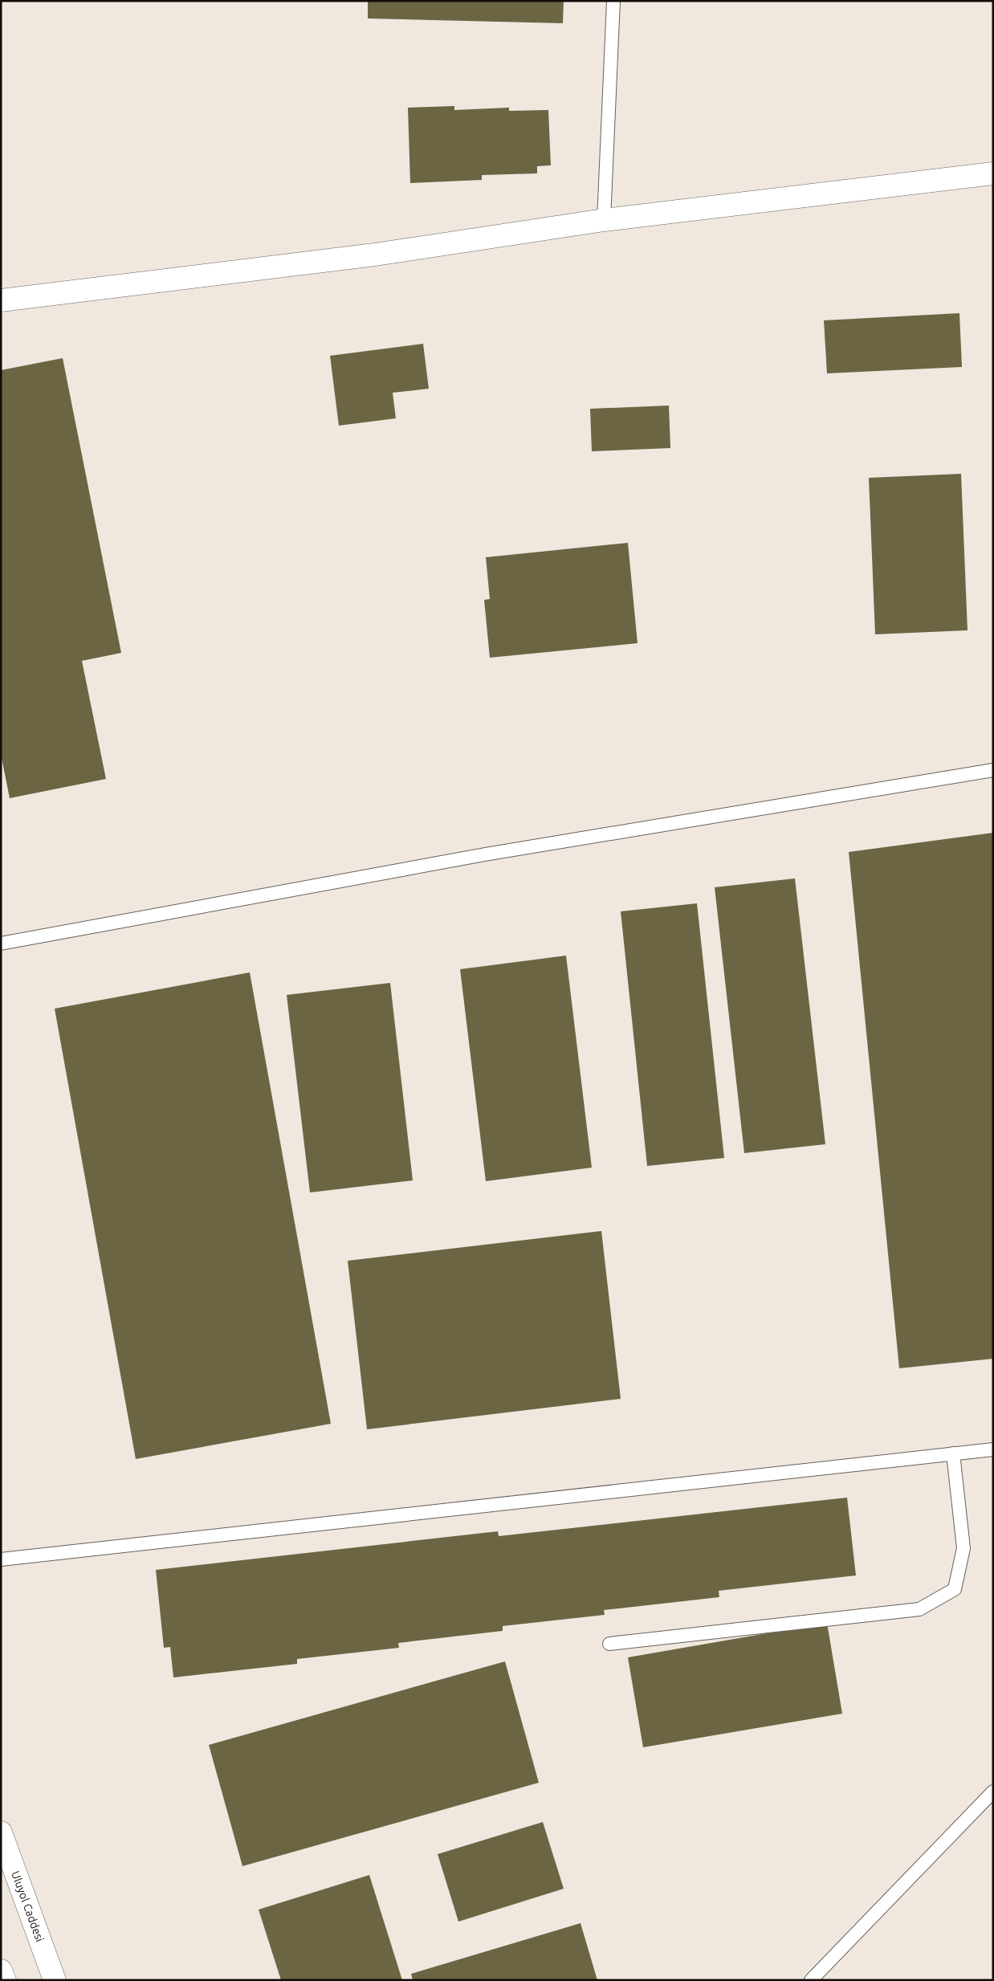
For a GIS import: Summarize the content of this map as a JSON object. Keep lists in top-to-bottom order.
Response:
{
  "streets": {
    "street": ["Uluyol Caddesi"]
  }
}
